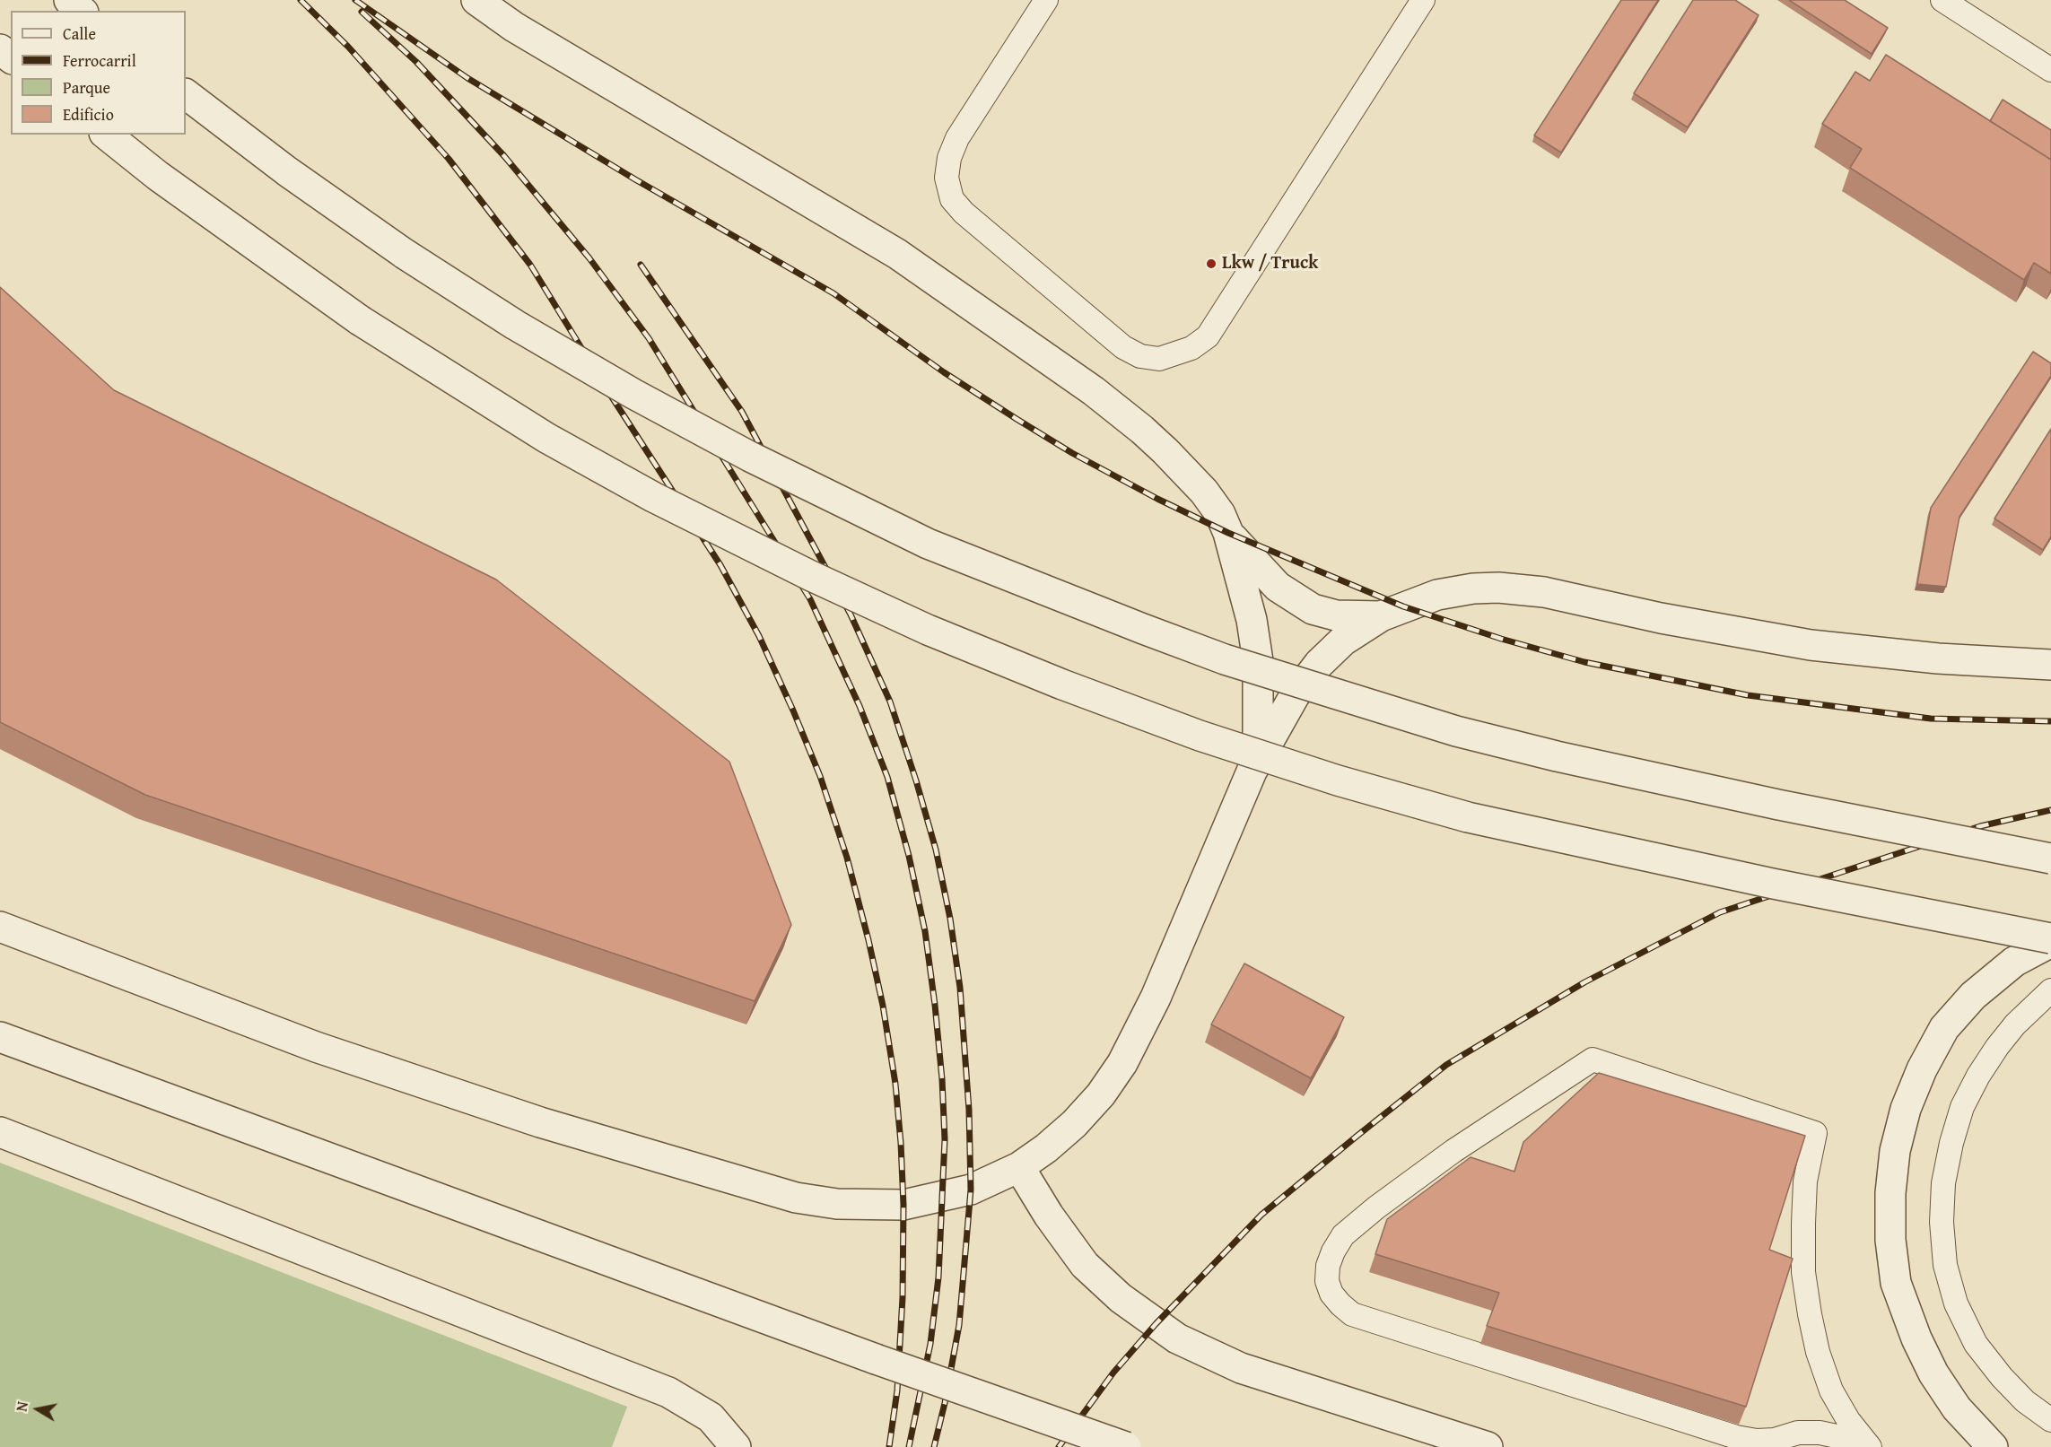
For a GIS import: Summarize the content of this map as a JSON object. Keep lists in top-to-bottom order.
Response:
{
  "places": ["Lkw / Truck"],
  "legend": [
    "Calle",
    "Ferrocarril",
    "Parque",
    "Edificio"
  ],
  "north": "left"
}
